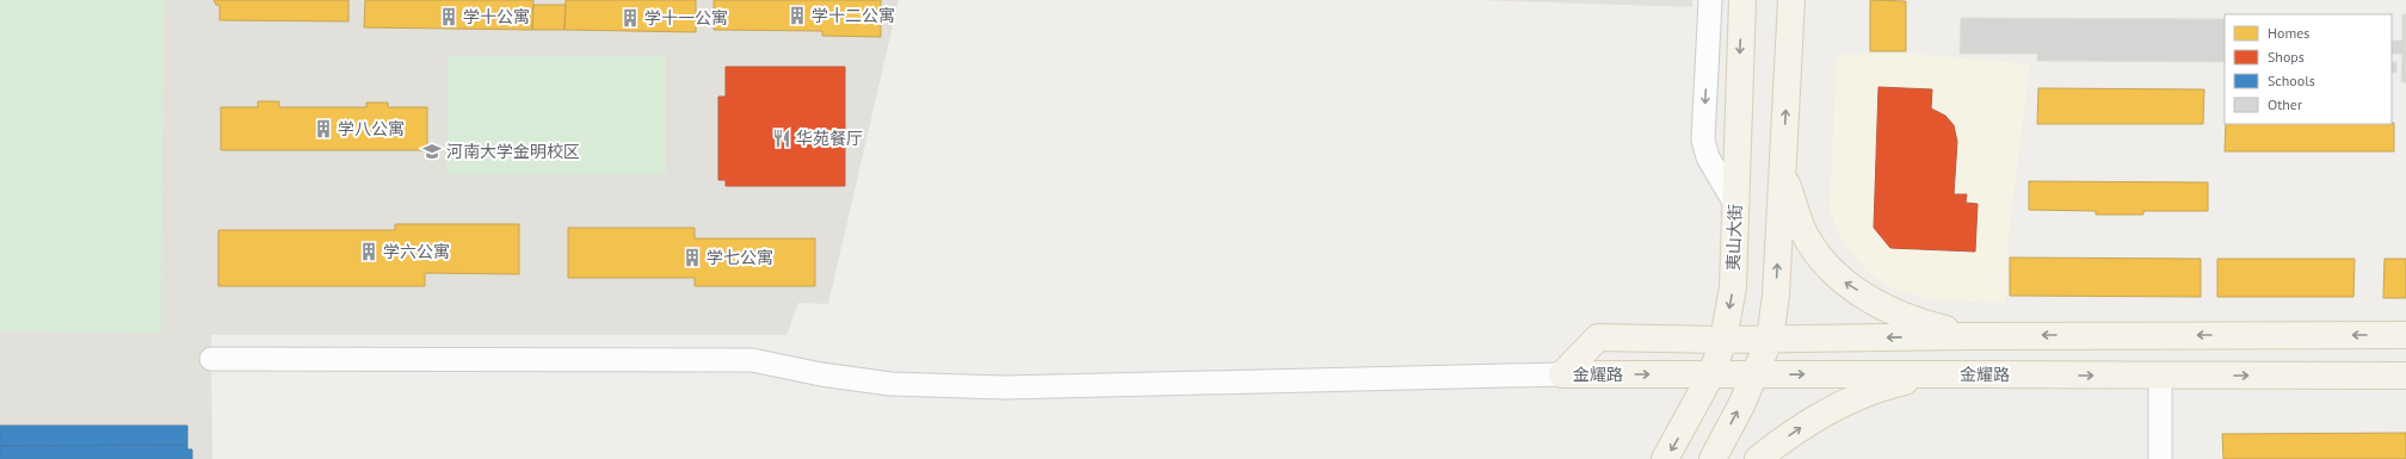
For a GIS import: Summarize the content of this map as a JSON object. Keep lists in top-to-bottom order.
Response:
{
  "streets": {
    "main road": ["夷山大街", "金耀路"]
  },
  "crossings": [
    ["夷山大街", "金耀路"]
  ],
  "places": {
    "building": [
      "学十二公寓",
      "学十公寓",
      "学十一公寓",
      "学八公寓",
      "学六公寓",
      "学七公寓"
    ],
    "restaurant": ["华苑餐厅"],
    "school or university": ["河南大学金明校区"]
  },
  "legend": [
    "Homes",
    "Shops",
    "Schools",
    "Other"
  ]
}
